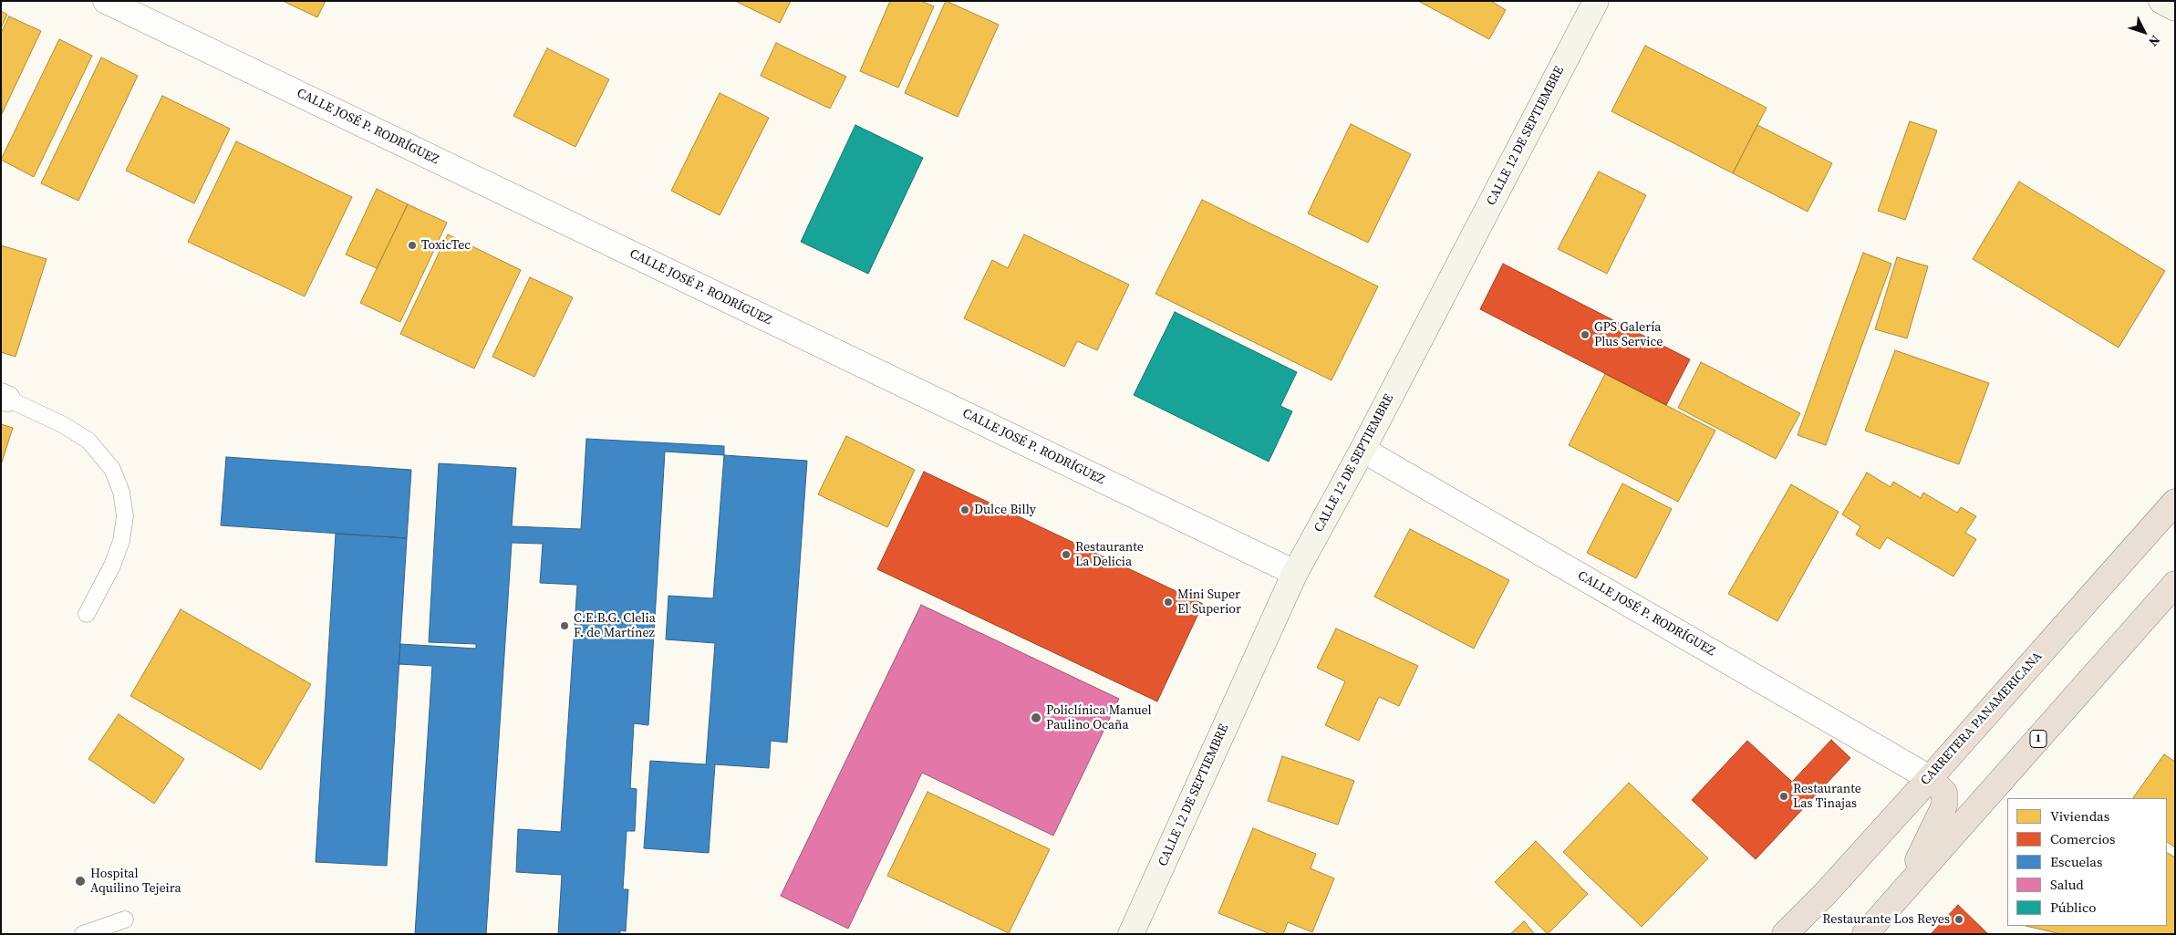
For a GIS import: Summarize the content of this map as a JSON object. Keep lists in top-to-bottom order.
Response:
{
  "streets": {
    "highway": ["CARRETERA PANAMERICANA", "1"],
    "street": ["CALLE JOSÉ P. RODRÍGUEZ", "CALLE 12 DE SEPTIEMBRE"]
  },
  "crossings": [
    ["CALLE JOSÉ P. RODRÍGUEZ", "CALLE 12 DE SEPTIEMBRE"],
    ["CALLE JOSÉ P. RODRÍGUEZ", "CARRETERA PANAMERICANA"]
  ],
  "places": [
    "ToxicTec",
    "GPS Galería Plus Service",
    "Dulce Billy",
    "Restaurante La Delicia",
    "Mini Super El Superior",
    "C.E.B.G. Clelia F. de Martínez",
    "Policlínica Manuel Paulino Ocaña",
    "Restaurante Las Tinajas",
    "Hospital Aquilino Tejeira",
    "Restaurante Los Reyes"
  ],
  "legend": [
    "Viviendas",
    "Comercios",
    "Escuelas",
    "Salud",
    "Público"
  ],
  "north": "bottom right"
}
